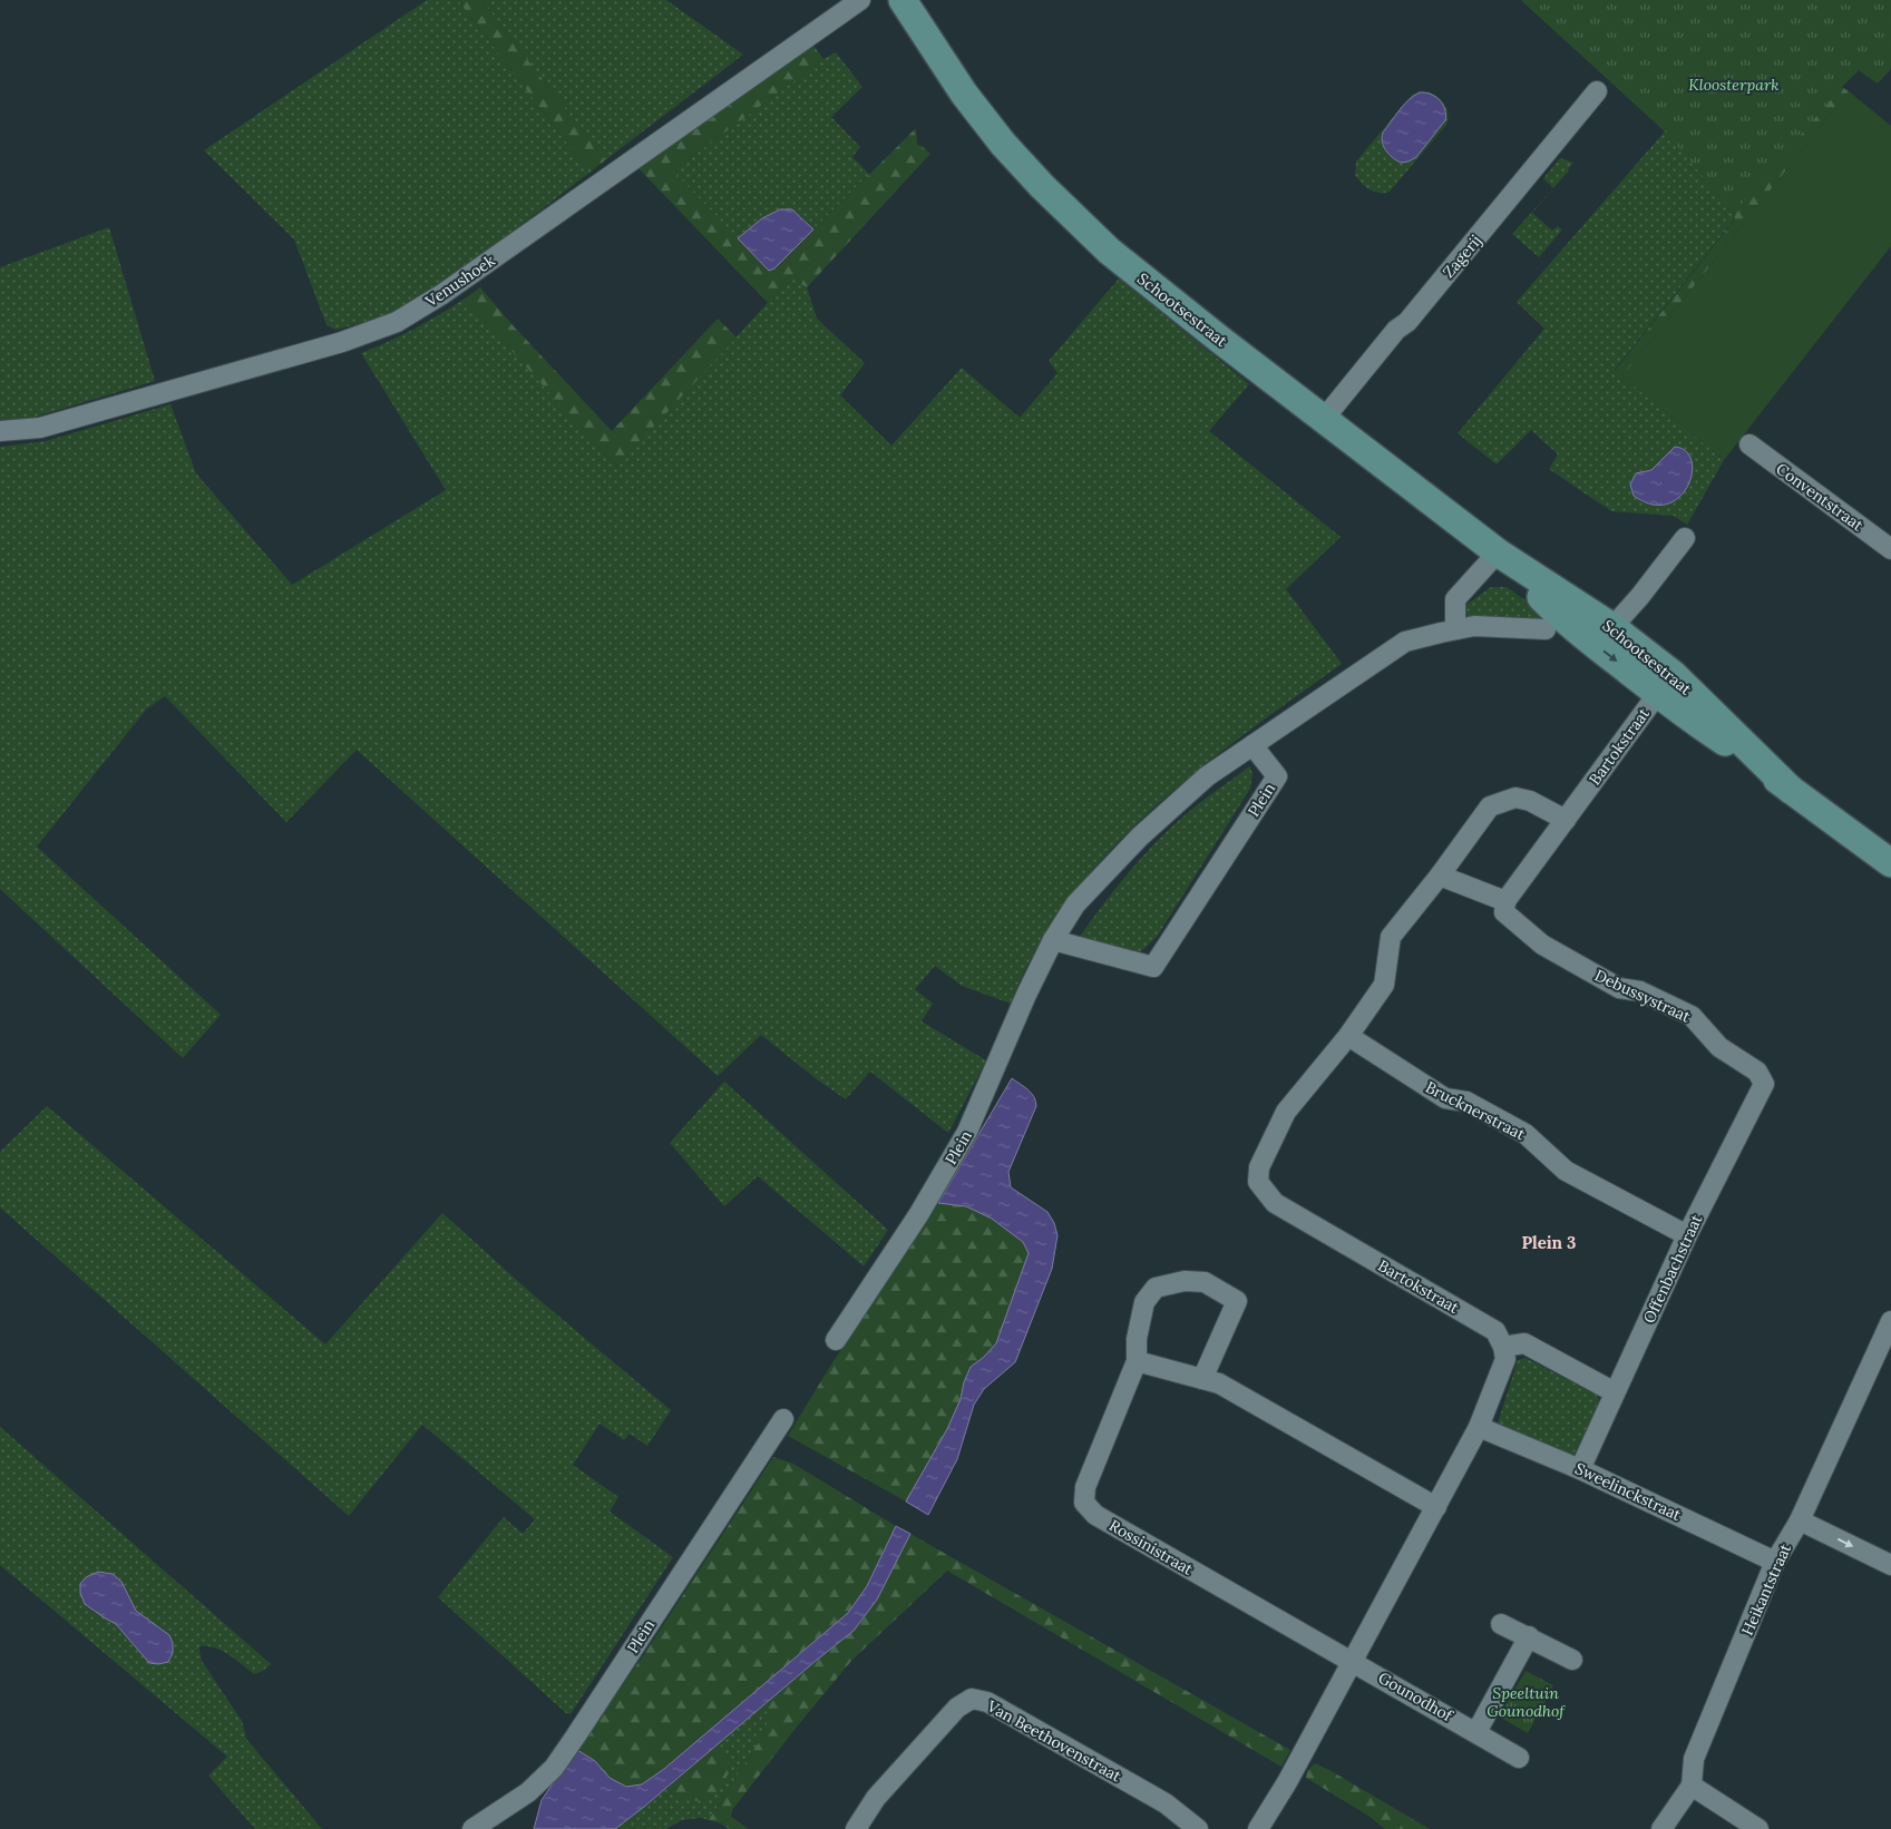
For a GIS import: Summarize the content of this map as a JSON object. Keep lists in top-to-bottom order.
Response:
{
  "streets": {
    "main road": ["Schootsestraat"],
    "street": [
      "Zagerij",
      "Venushoek",
      "Conventstraat",
      "Bartokstraat",
      "Plein",
      "Debussystraat",
      "Brucknerstraat",
      "Offenbachstraat",
      "Sweelinckstraat",
      "Rossinistraat",
      "Heikantstraat",
      "Gounodhof",
      "Van Beethovenstraat"
    ]
  },
  "crossings": [
    ["Zagerij", "Schootsestraat"],
    ["Schootsestraat", "Bartokstraat"],
    ["Bartokstraat", "Debussystraat"],
    ["Bartokstraat", "Brucknerstraat"],
    ["Debussystraat", "Offenbachstraat"],
    ["Brucknerstraat", "Offenbachstraat"],
    ["Offenbachstraat", "Sweelinckstraat"],
    ["Sweelinckstraat", "Heikantstraat"],
    ["Rossinistraat", "Gounodhof"]
  ],
  "districts": ["Plein 3"],
  "parks": ["Kloosterpark", "Speeltuin Gounodhof"]
}
